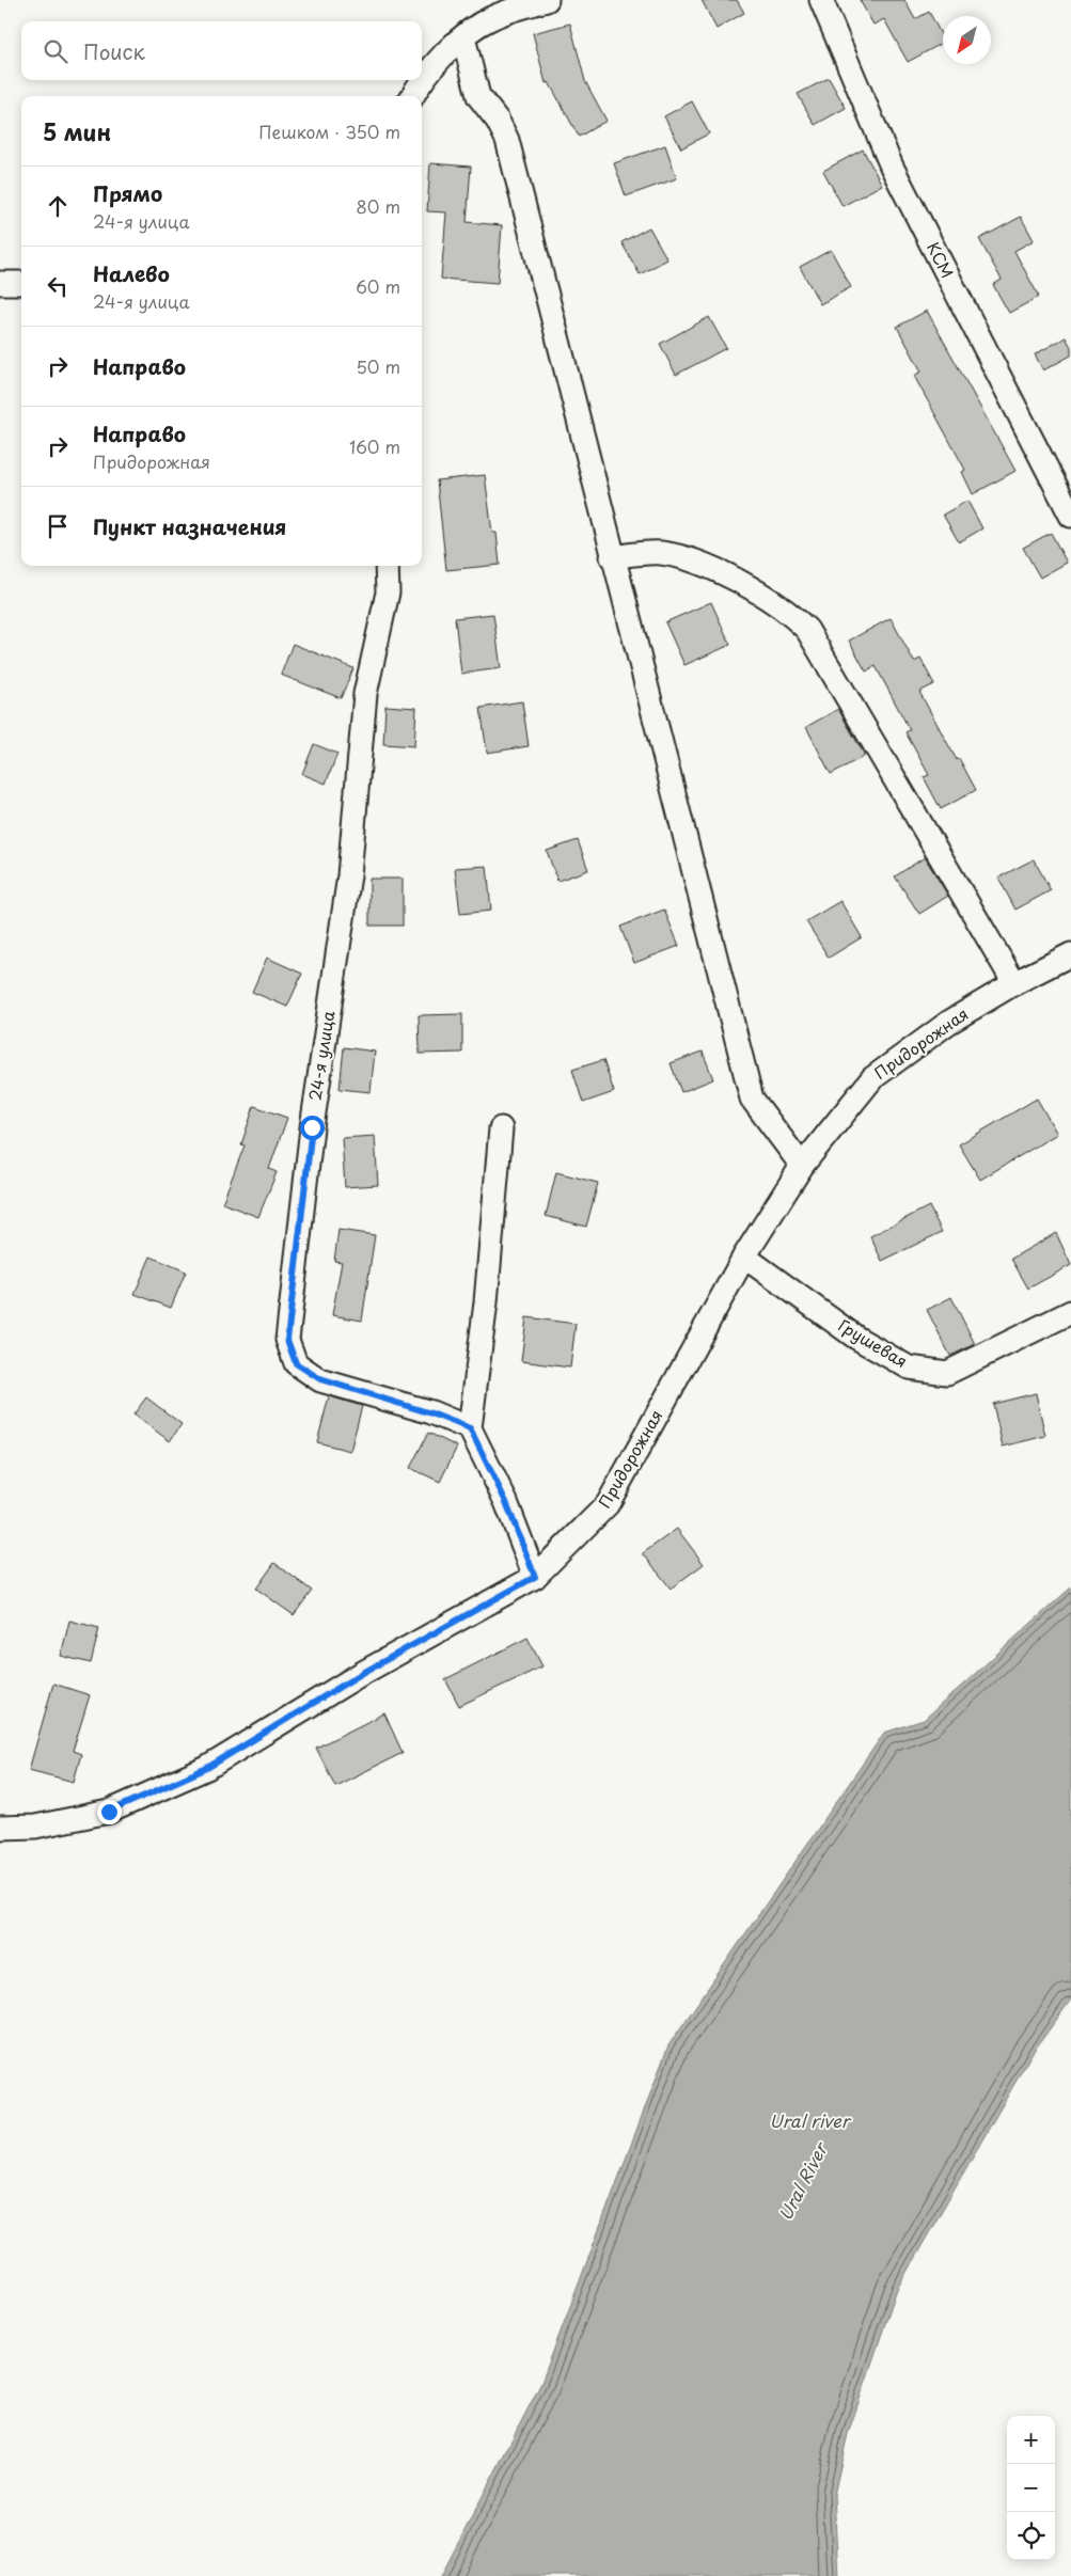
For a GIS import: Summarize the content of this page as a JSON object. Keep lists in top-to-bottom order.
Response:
{
  "streets": {
    "street": [
      "КСМ",
      "Придорожная",
      "24-я улица",
      "Грушевая"
    ]
  },
  "crossings": [
    ["Придорожная", "Грушевая"]
  ],
  "water": ["Ural river", "Ural River"],
  "north": "bottom left",
  "page": {
    "search": "Поиск",
    "heading": ["5 мин", "Пешком · 350 m"],
    "list": [
      ["Прямо", "24-я улица", "80 m"],
      ["Налево", "24-я улица", "60 m"],
      ["Направо", "50 m"],
      ["Направо", "Придорожная", "160 m"],
      "Пункт назначения"
    ],
    "map_buttons": ["+", "−"]
  }
}
